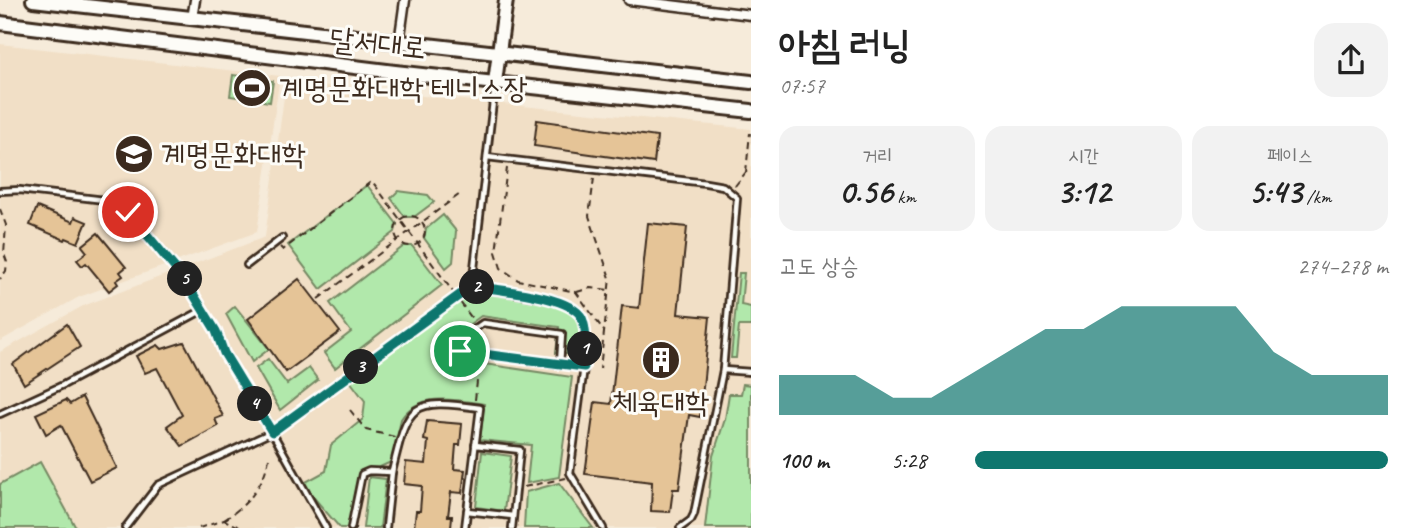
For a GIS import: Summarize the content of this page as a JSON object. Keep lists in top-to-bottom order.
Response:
{
  "streets": {
    "main road": ["달서대로"]
  },
  "places": {
    "sports": ["계명문화대학 테니스장"],
    "school or university": ["계명문화대학"],
    "building": ["체육대학"]
  },
  "page": {
    "heading": ["아침 러닝", "07:57"],
    "stats": [
      ["거리", "0.56 km"],
      ["시간", "3:12"],
      ["페이스", "5:43 /km"]
    ],
    "chart": ["고도 상승", "274–278 m"],
    "pins": [
      "5",
      "2",
      "1",
      "3",
      "4"
    ],
    "list": [
      {
        "name": "100 m",
        "note": "5:28"
      }
    ]
  }
}
